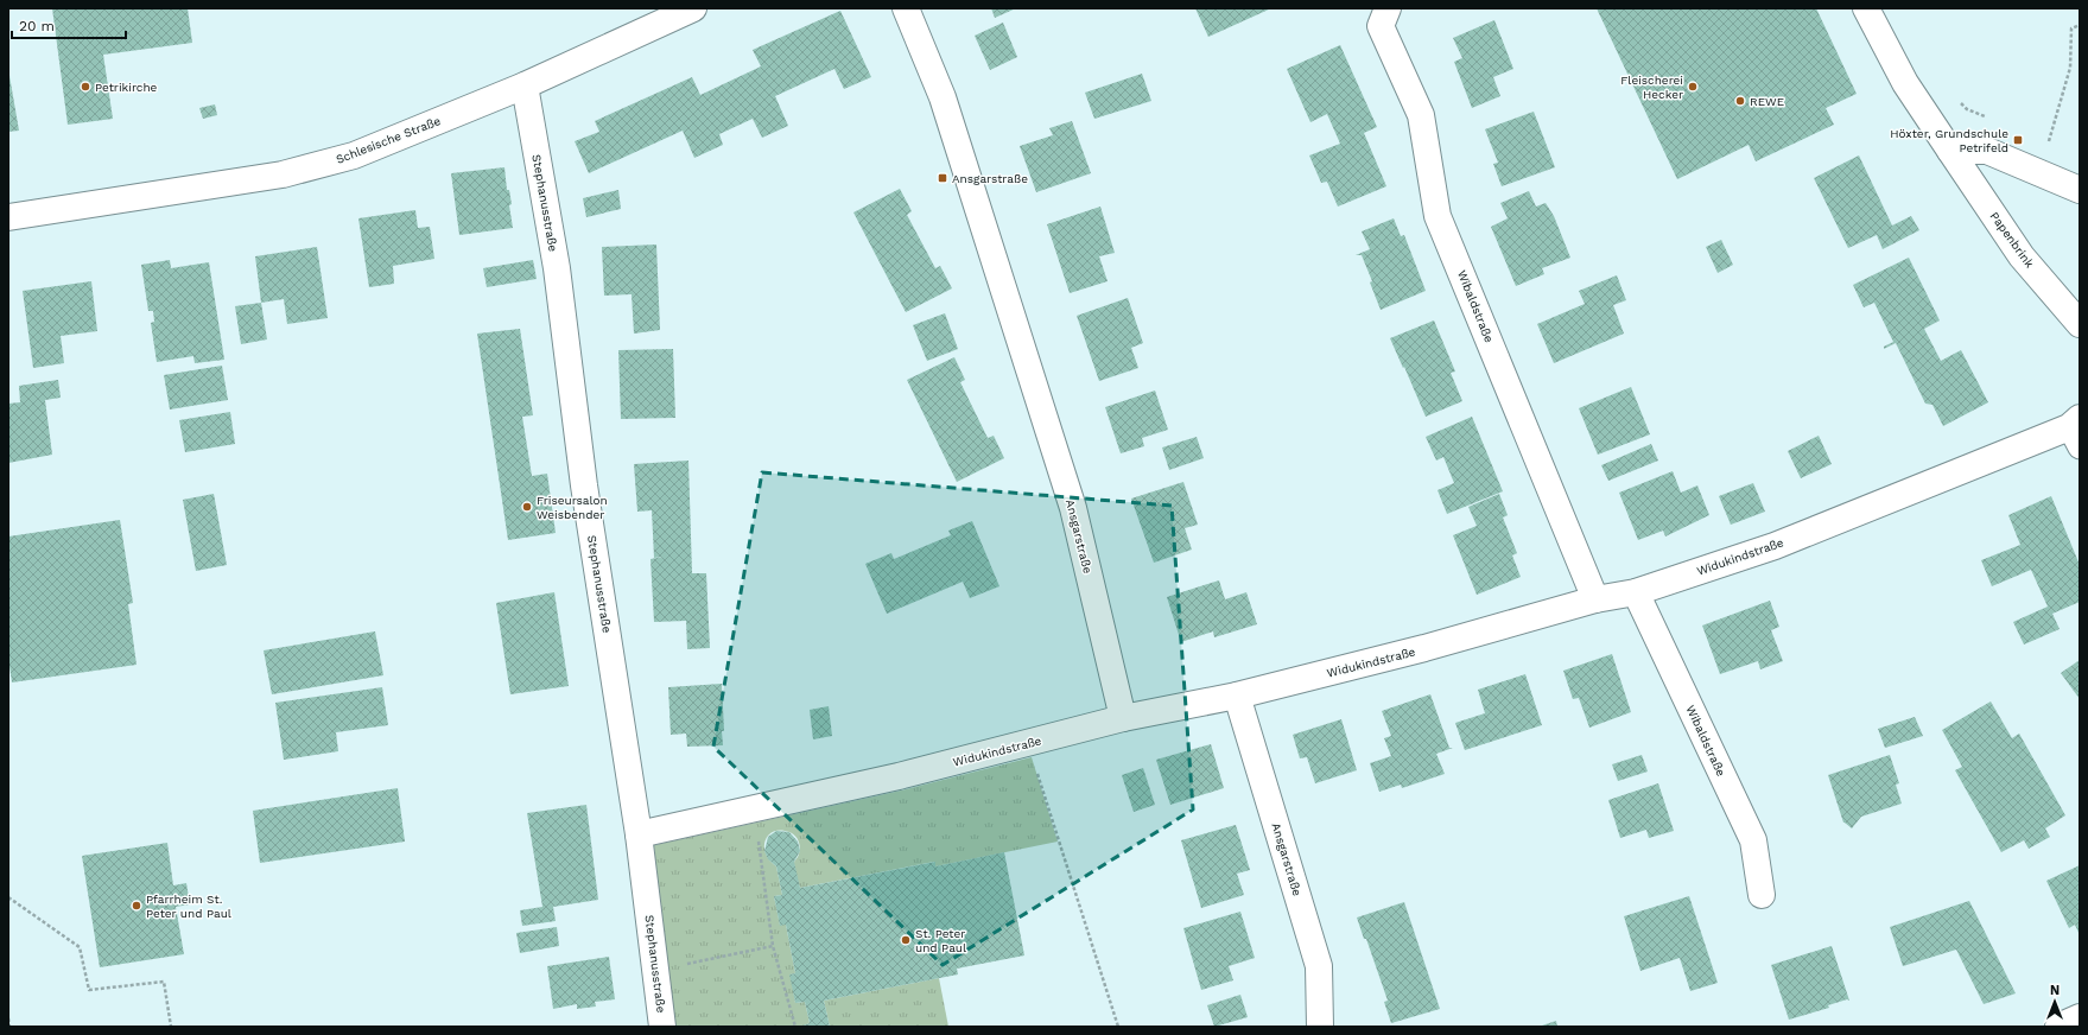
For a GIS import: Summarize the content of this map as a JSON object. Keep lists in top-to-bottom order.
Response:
{
  "streets": {
    "street": [
      "Schlesische Straße",
      "Stephanusstraße",
      "Papenbrink",
      "Wibaldstraße",
      "Ansgarstraße",
      "Widukindstraße"
    ]
  },
  "crossings": [
    ["Schlesische Straße", "Stephanusstraße"],
    ["Stephanusstraße", "Widukindstraße"],
    ["Wibaldstraße", "Widukindstraße"],
    ["Ansgarstraße", "Widukindstraße"]
  ],
  "places": {
    "other": [
      "Petrikirche",
      "Fleischerei Hecker",
      "REWE",
      "Friseursalon Weisbender",
      "Pfarrheim St. Peter und Paul",
      "St. Peter und Paul"
    ],
    "transit": ["Höxter, Grundschule Petrifeld", "Ansgarstraße"]
  },
  "scale_bar": "20 m",
  "north": "top"
}
